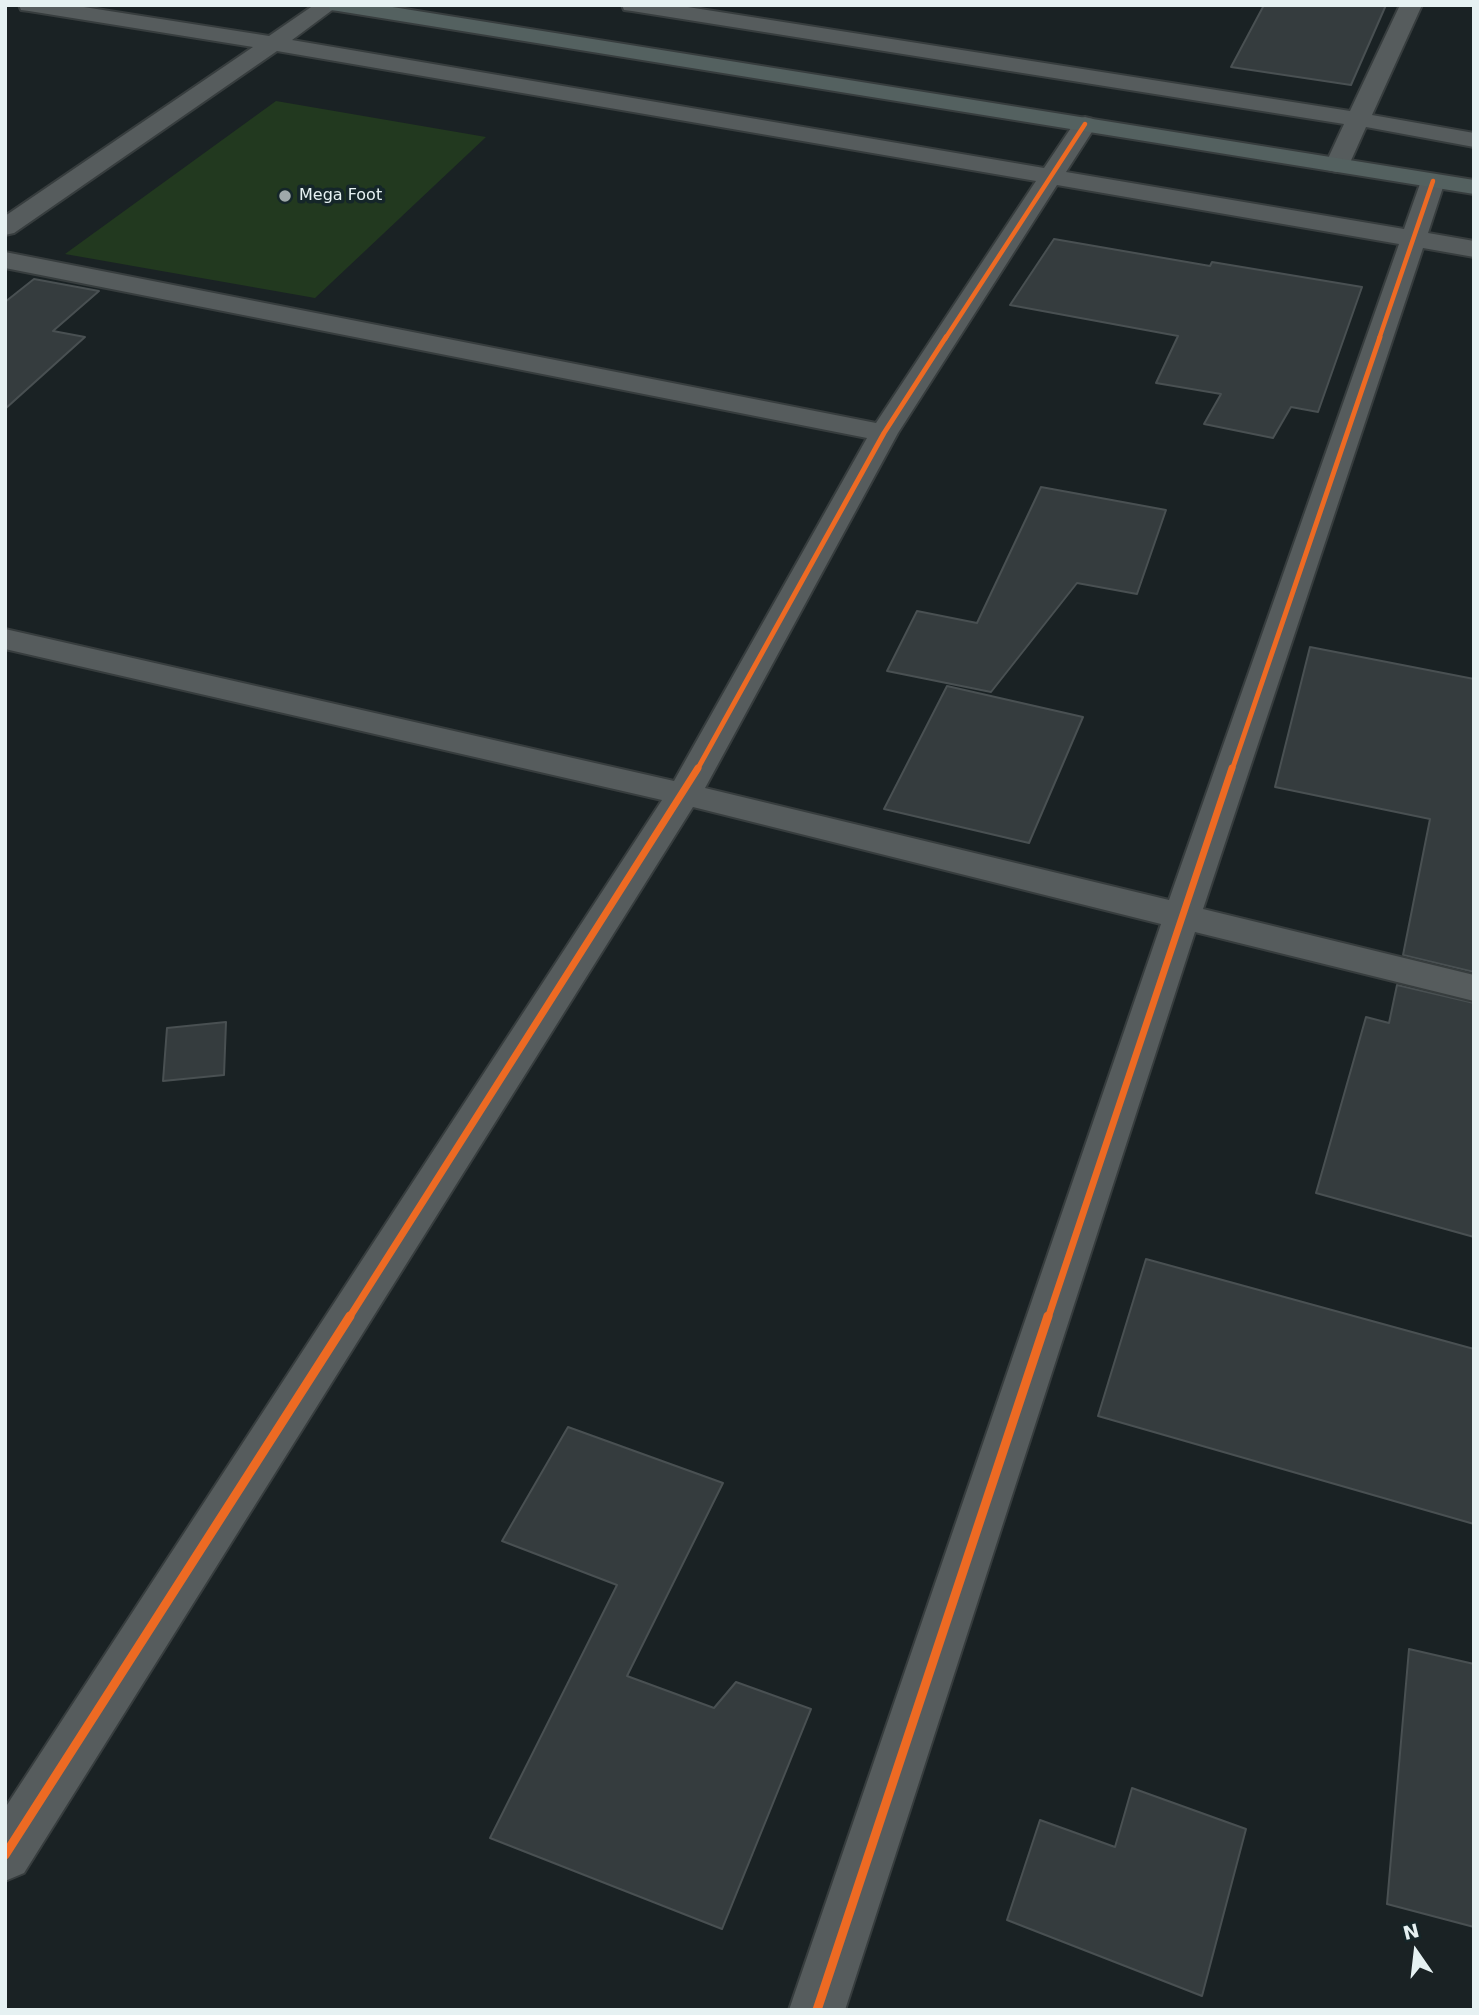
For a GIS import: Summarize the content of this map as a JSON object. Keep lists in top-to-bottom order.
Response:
{
  "places": ["Mega Foot"],
  "north": "top"
}
